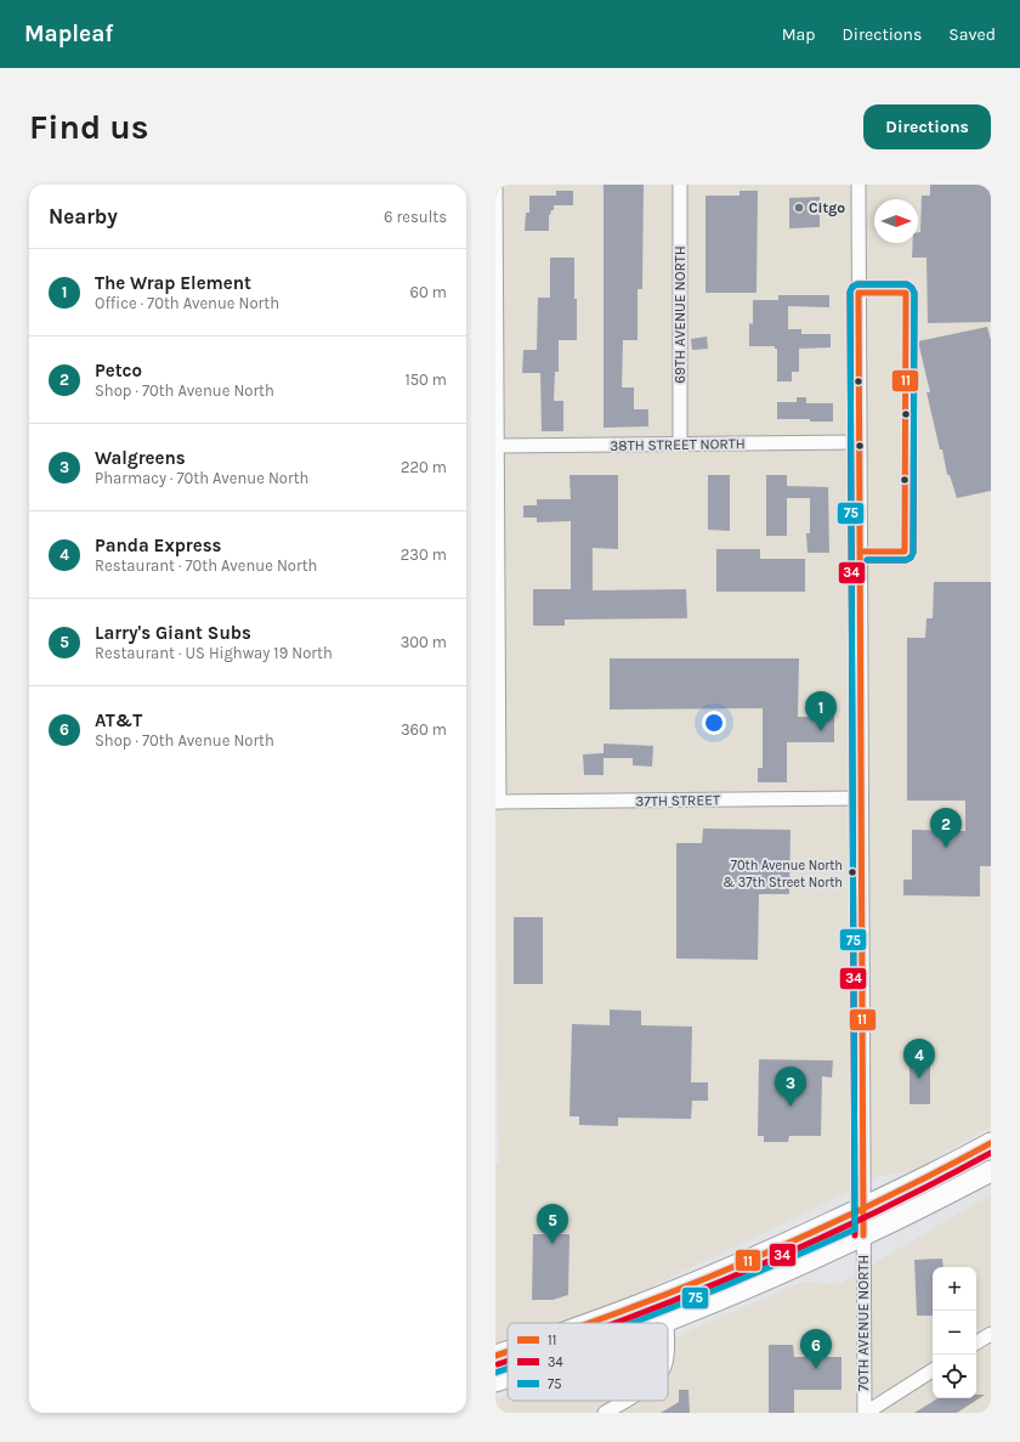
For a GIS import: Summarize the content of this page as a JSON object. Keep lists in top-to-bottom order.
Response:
{
  "streets": {
    "street": [
      "69TH AVENUE NORTH",
      "38TH STREET NORTH",
      "37TH STREET",
      "70TH AVENUE NORTH"
    ]
  },
  "crossings": [
    ["69TH AVENUE NORTH", "38TH STREET NORTH"],
    ["38TH STREET NORTH", "70TH AVENUE NORTH"],
    ["37TH STREET", "70TH AVENUE NORTH"]
  ],
  "places": ["Citgo", "70th Avenue North & 37th Street North"],
  "lines": ["transit line 34", "transit line 75", "transit line 11"],
  "legend": ["11", "34", "75"],
  "north": "right",
  "page": {
    "header": "Mapleaf",
    "nav": ["Map", "Directions", "Saved"],
    "buttons": "Directions",
    "title": "Find us",
    "heading": ["Nearby", "6 results"],
    "list": [
      {
        "mark": "1",
        "name": "The Wrap Element",
        "note": "Office · 70th Avenue North",
        "value": "60 m"
      },
      {
        "mark": "2",
        "name": "Petco",
        "note": "Shop · 70th Avenue North",
        "value": "150 m"
      },
      {
        "mark": "3",
        "name": "Walgreens",
        "note": "Pharmacy · 70th Avenue North",
        "value": "220 m"
      },
      {
        "mark": "4",
        "name": "Panda Express",
        "note": "Restaurant · 70th Avenue North",
        "value": "230 m"
      },
      {
        "mark": "5",
        "name": "Larry's Giant Subs",
        "note": "Restaurant · US Highway 19 North",
        "value": "300 m"
      },
      {
        "mark": "6",
        "name": "AT&T",
        "note": "Shop · 70th Avenue North",
        "value": "360 m"
      }
    ],
    "pins": [
      "1",
      "2",
      "4",
      "3",
      "5",
      "6"
    ],
    "map_buttons": ["+", "−"]
  }
}
